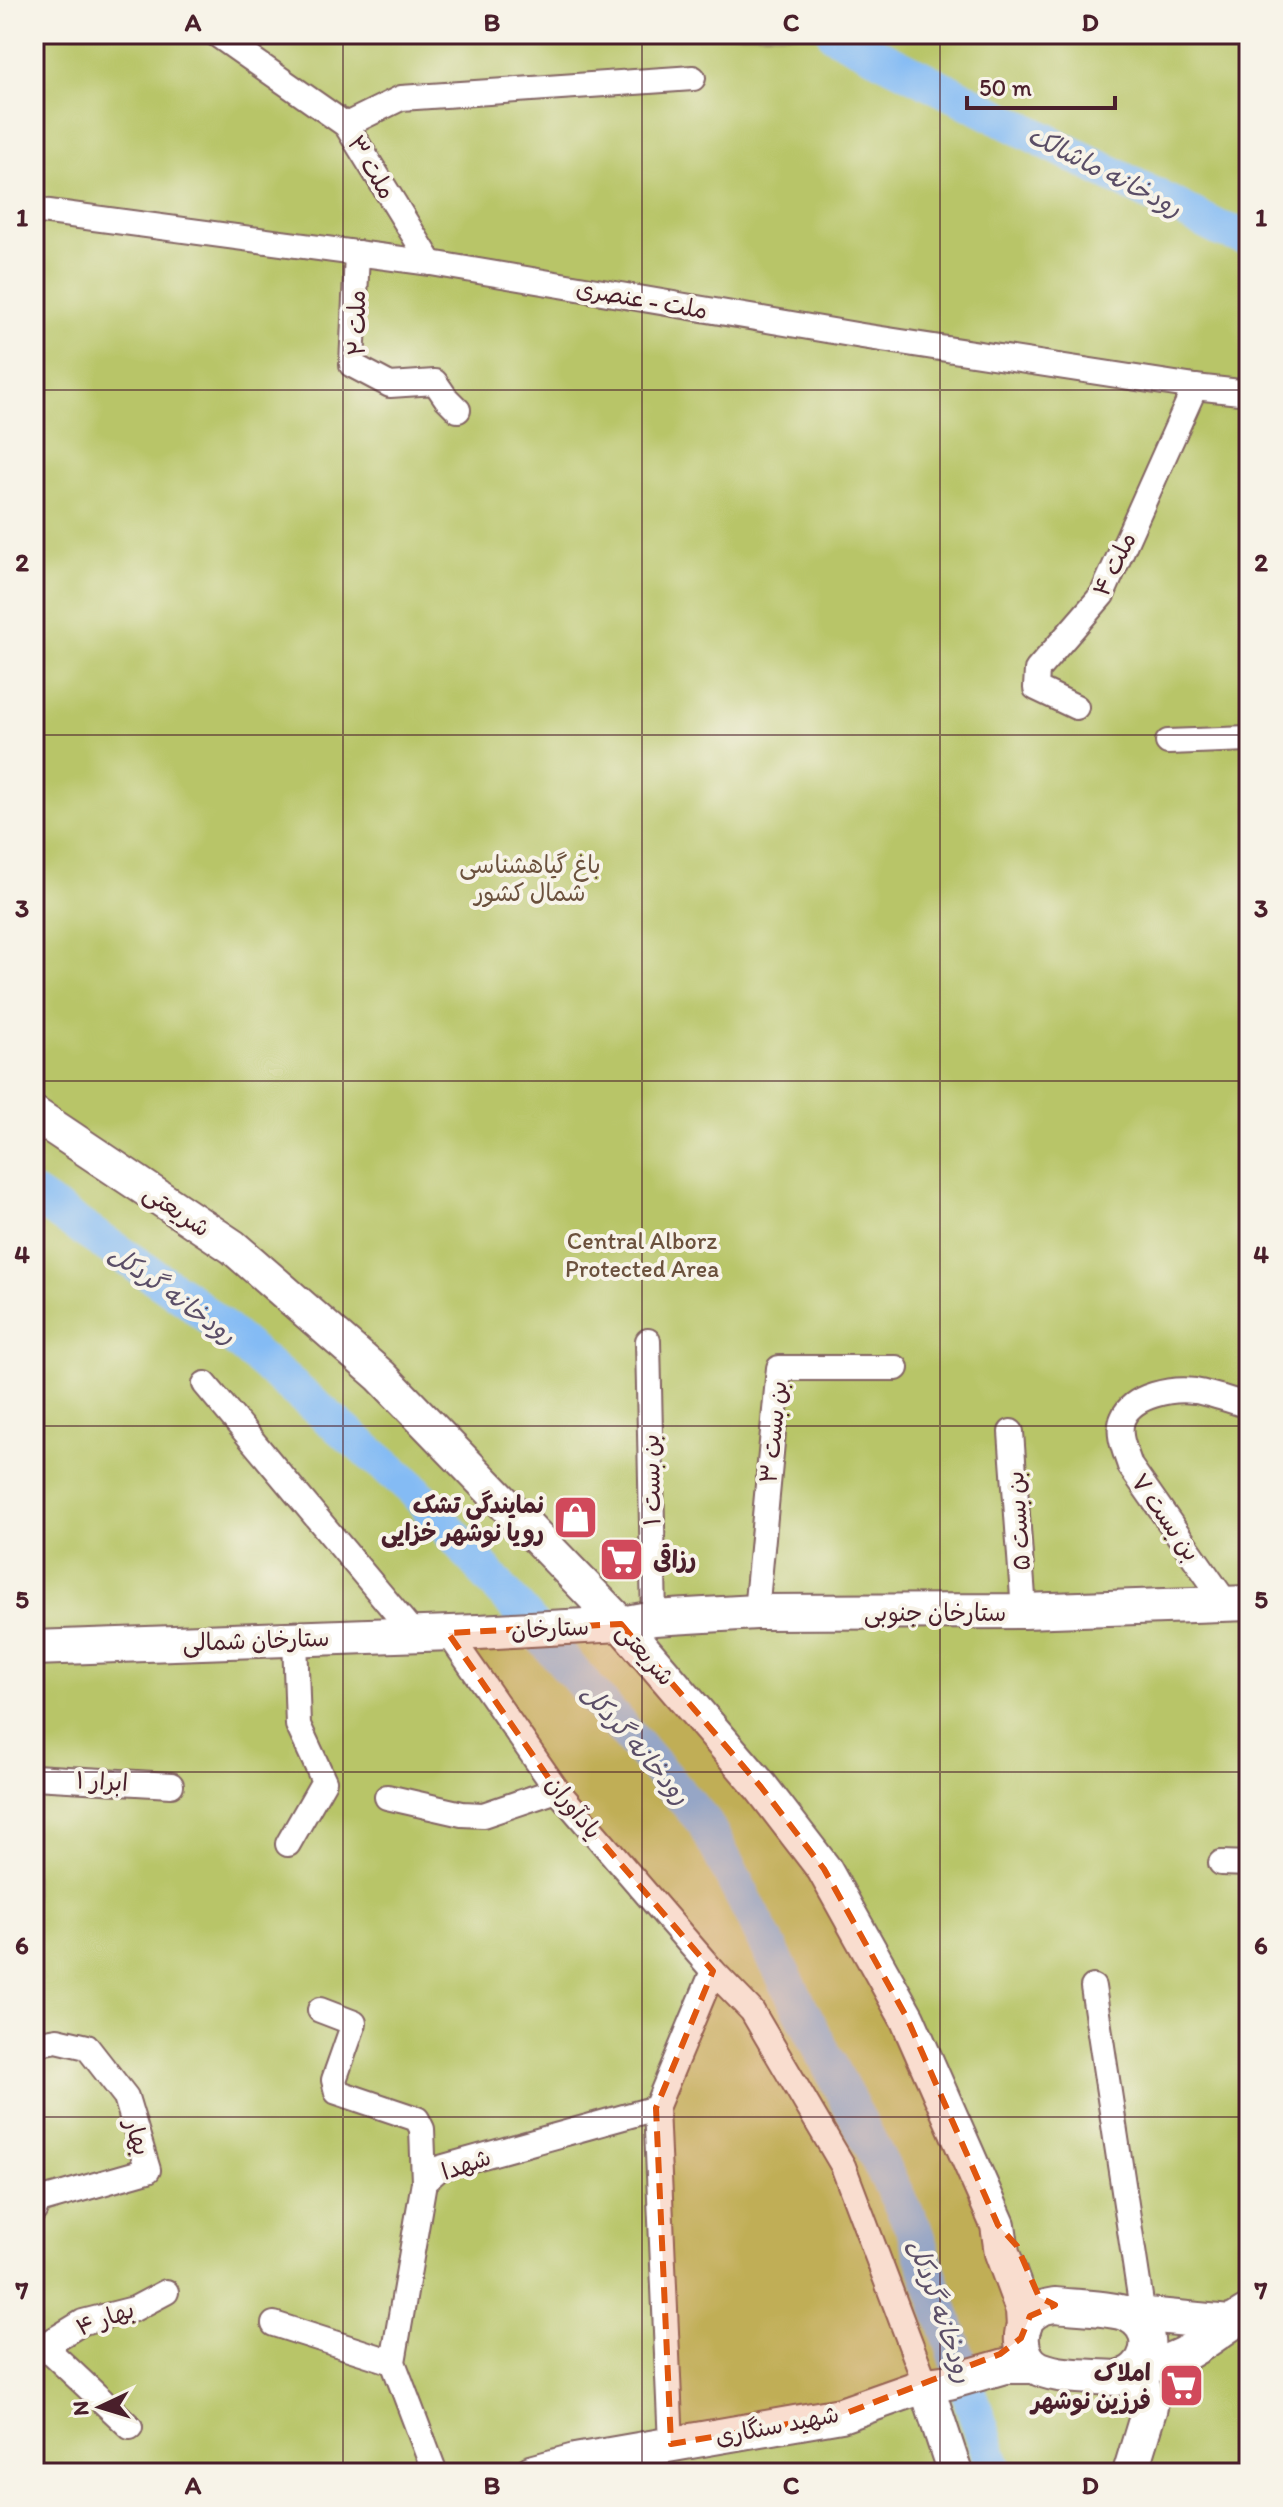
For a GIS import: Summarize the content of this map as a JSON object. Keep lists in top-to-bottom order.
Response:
{
  "streets": {
    "street": [
      "ملت ۳",
      "ملت - عنصری",
      "ملت ۲",
      "ملت ۴",
      "شریعتی",
      "بن بست ۳",
      "بن بست ۱",
      "بن بست ۷",
      "بن بست ۵",
      "ستارخان جنوبی",
      "ستارخان",
      "ستارخان شمالی",
      "ابرار ۱",
      "یادآوران",
      "بهار",
      "شهدا",
      "بهار ۴",
      "شهید سنگاری"
    ]
  },
  "crossings": [
    ["ملت ۳", "ملت - عنصری"],
    ["ملت - عنصری", "ملت ۲"],
    ["ملت - عنصری", "ملت ۴"],
    ["شریعتی", "بن بست ۱"],
    ["شریعتی", "ستارخان جنوبی"],
    ["شریعتی", "ستارخان"],
    ["بن بست ۳", "ستارخان جنوبی"],
    ["بن بست ۱", "ستارخان جنوبی"],
    ["بن بست ۱", "ستارخان"],
    ["بن بست ۷", "ستارخان جنوبی"],
    ["بن بست ۵", "ستارخان جنوبی"],
    ["ستارخان جنوبی", "ستارخان"],
    ["ستارخان", "ستارخان شمالی"],
    ["ستارخان", "یادآوران"],
    ["ستارخان شمالی", "یادآوران"],
    ["یادآوران", "شهید سنگاری"]
  ],
  "water": ["رودخانه ماشالک", "رودخانه گردکل"],
  "parks": ["باغ گیاهشناسی شمال کشور", "Central Alborz Protected Area"],
  "places": {
    "shop": ["نمایندگی تشک رویا نوشهر خزایی"],
    "supermarket": ["رزاقی", "املاک فرزین نوشهر"]
  },
  "scale_bar": "50 m",
  "north": "left",
  "grid": {
    "columns": [
      "A",
      "B",
      "C",
      "D"
    ],
    "rows": [
      "1",
      "2",
      "3",
      "4",
      "5",
      "6",
      "7"
    ]
  }
}
